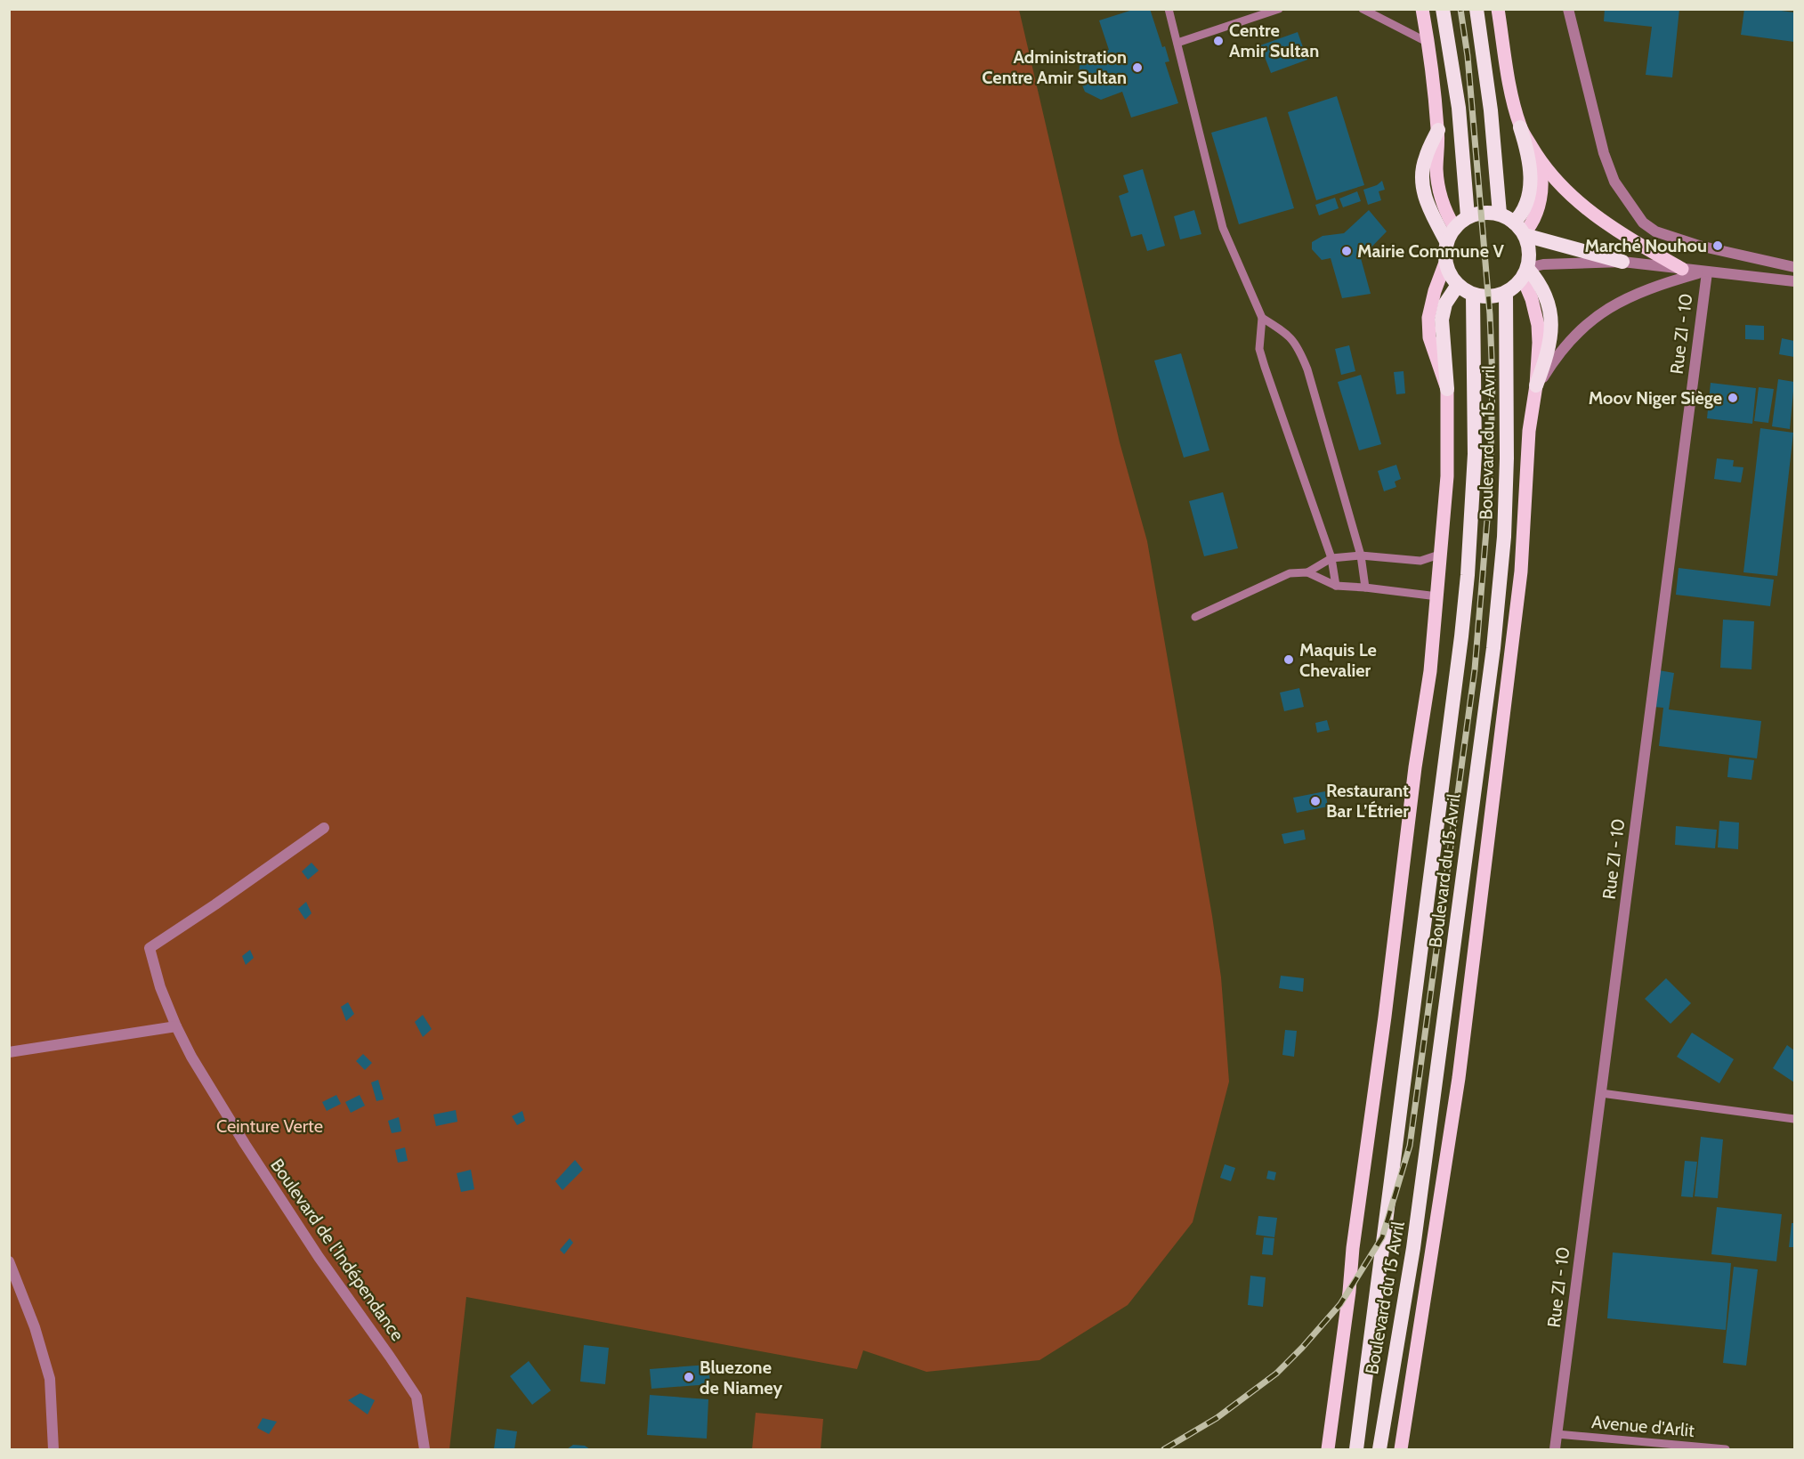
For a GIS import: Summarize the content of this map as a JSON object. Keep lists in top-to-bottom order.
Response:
{
  "streets": {
    "highway": ["Boulevard du 15 Avril"],
    "street": ["Rue ZI - 10", "Boulevard de l'Indépendance"],
    "lane": ["Avenue d'Arlit"]
  },
  "crossings": [
    ["Rue ZI - 10", "Avenue d'Arlit"]
  ],
  "parks": ["Ceinture Verte"],
  "places": [
    "Centre Amir Sultan",
    "Administration Centre Amir Sultan",
    "Marché Nouhou",
    "Mairie Commune V",
    "Moov Niger Siège",
    "Maquis Le Chevalier",
    "Restaurant Bar L’Étrier",
    "Bluezone de Niamey"
  ]
}
